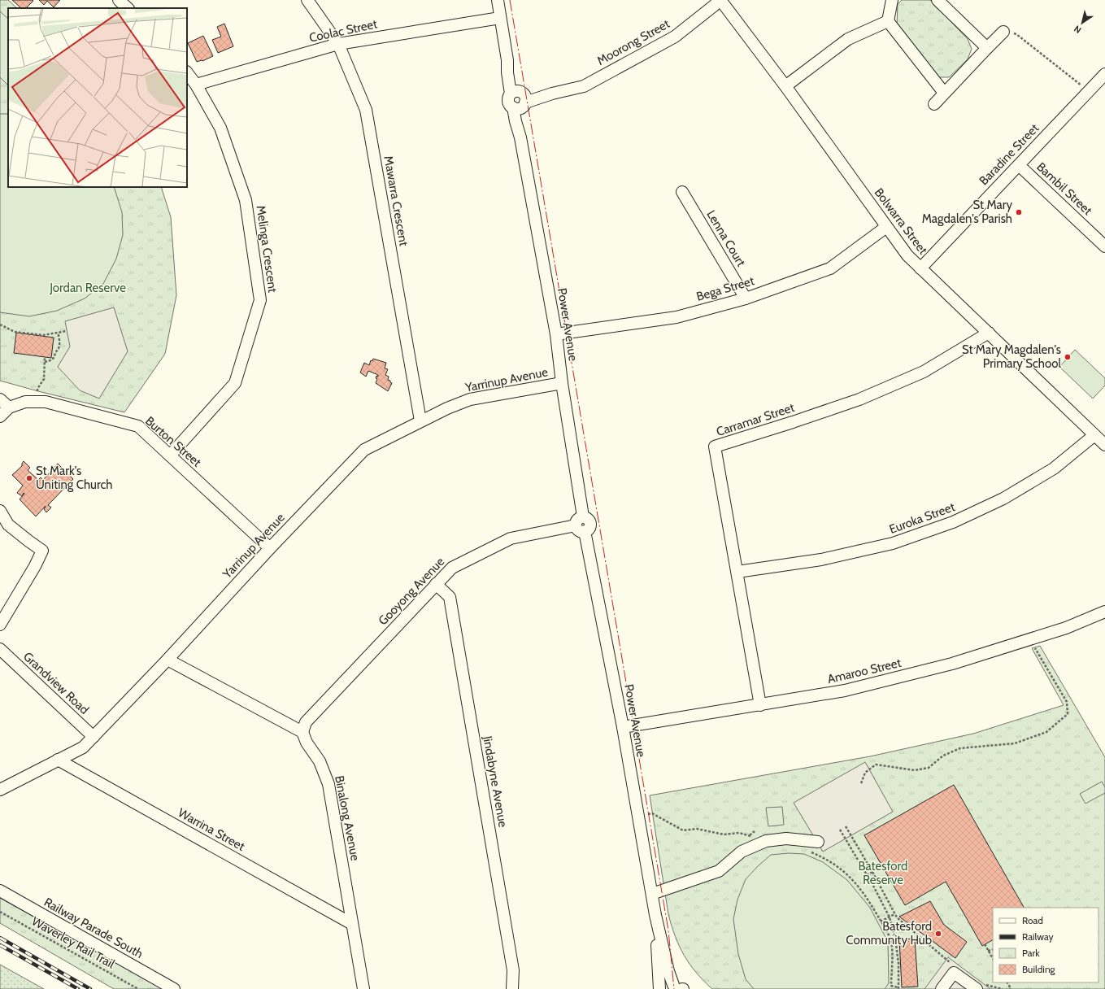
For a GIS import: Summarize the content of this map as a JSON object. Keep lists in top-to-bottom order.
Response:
{
  "streets": {
    "street": [
      "Coolac Street",
      "Moorong Street",
      "Baradine Street",
      "Bambil Street",
      "Mawarra Crescent",
      "Bolwarra Street",
      "Lenna Court",
      "Melinga Crescent",
      "Bega Street",
      "Power Avenue",
      "Yarrinup Avenue",
      "Carramar Street",
      "Burton Street",
      "Euroka Street",
      "Gooyong Avenue",
      "Amaroo Street",
      "Grandview Road",
      "Jindabyne Avenue",
      "Binalong Avenue",
      "Warrina Street",
      "Railway Parade South"
    ],
    "path": ["Waverley Rail Trail"]
  },
  "crossings": [
    ["Coolac Street", "Mawarra Crescent"],
    ["Coolac Street", "Melinga Crescent"],
    ["Coolac Street", "Power Avenue"],
    ["Moorong Street", "Bolwarra Street"],
    ["Moorong Street", "Power Avenue"],
    ["Baradine Street", "Bambil Street"],
    ["Baradine Street", "Bolwarra Street"],
    ["Mawarra Crescent", "Yarrinup Avenue"],
    ["Bolwarra Street", "Bega Street"],
    ["Bolwarra Street", "Carramar Street"],
    ["Bolwarra Street", "Euroka Street"],
    ["Lenna Court", "Bega Street"],
    ["Melinga Crescent", "Burton Street"],
    ["Bega Street", "Power Avenue"],
    ["Power Avenue", "Yarrinup Avenue"],
    ["Power Avenue", "Gooyong Avenue"],
    ["Power Avenue", "Amaroo Street"],
    ["Yarrinup Avenue", "Burton Street"],
    ["Yarrinup Avenue", "Grandview Road"],
    ["Yarrinup Avenue", "Warrina Street"],
    ["Carramar Street", "Euroka Street"],
    ["Carramar Street", "Amaroo Street"],
    ["Gooyong Avenue", "Jindabyne Avenue"],
    ["Gooyong Avenue", "Binalong Avenue"],
    ["Binalong Avenue", "Warrina Street"]
  ],
  "parks": ["Jordan Reserve", "Batesford Reserve"],
  "places": [
    "St Mary Magdalen's Parish",
    "St Mary Magdalen's Primary School",
    "St Mark's Uniting Church",
    "Batesford Community Hub"
  ],
  "legend": [
    "Road",
    "Railway",
    "Park",
    "Building"
  ],
  "north": "bottom left"
}
